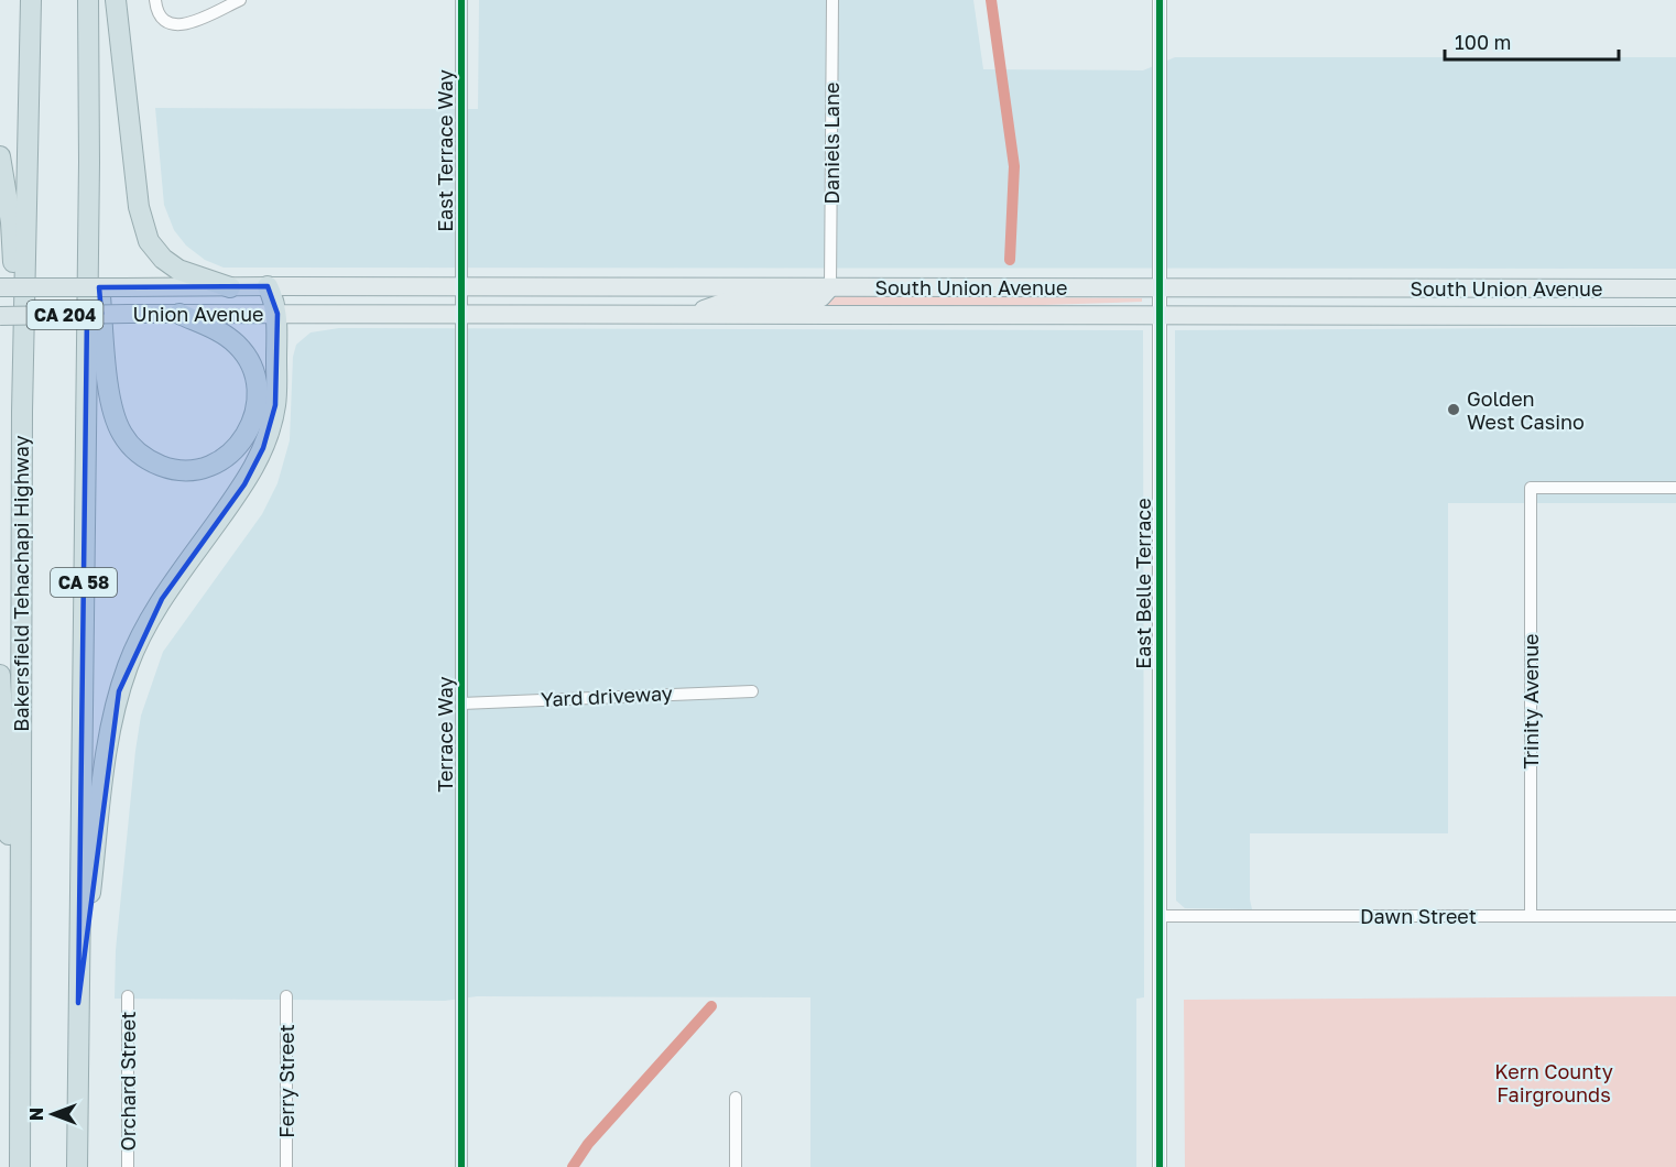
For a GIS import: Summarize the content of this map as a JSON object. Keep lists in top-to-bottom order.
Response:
{
  "streets": {
    "highway": [
      "Union Avenue",
      "CA 204",
      "CA 58",
      "Bakersfield Tehachapi Highway"
    ],
    "main road": ["South Union Avenue"],
    "street": [
      "Daniels Lane",
      "East Terrace Way",
      "East Belle Terrace",
      "Yard driveway",
      "Trinity Avenue",
      "Terrace Way",
      "Dawn Street",
      "Orchard Street",
      "Ferry Street"
    ]
  },
  "crossings": [
    ["Daniels Lane", "South Union Avenue"],
    ["East Terrace Way", "South Union Avenue"],
    ["East Terrace Way", "Terrace Way"],
    ["South Union Avenue", "Union Avenue"],
    ["South Union Avenue", "East Belle Terrace"],
    ["South Union Avenue", "Terrace Way"],
    ["East Belle Terrace", "Dawn Street"],
    ["Yard driveway", "Terrace Way"],
    ["Trinity Avenue", "Dawn Street"]
  ],
  "parks": ["Kern County Fairgrounds"],
  "places": ["Golden West Casino"],
  "scale_bar": "100 m",
  "north": "left"
}
